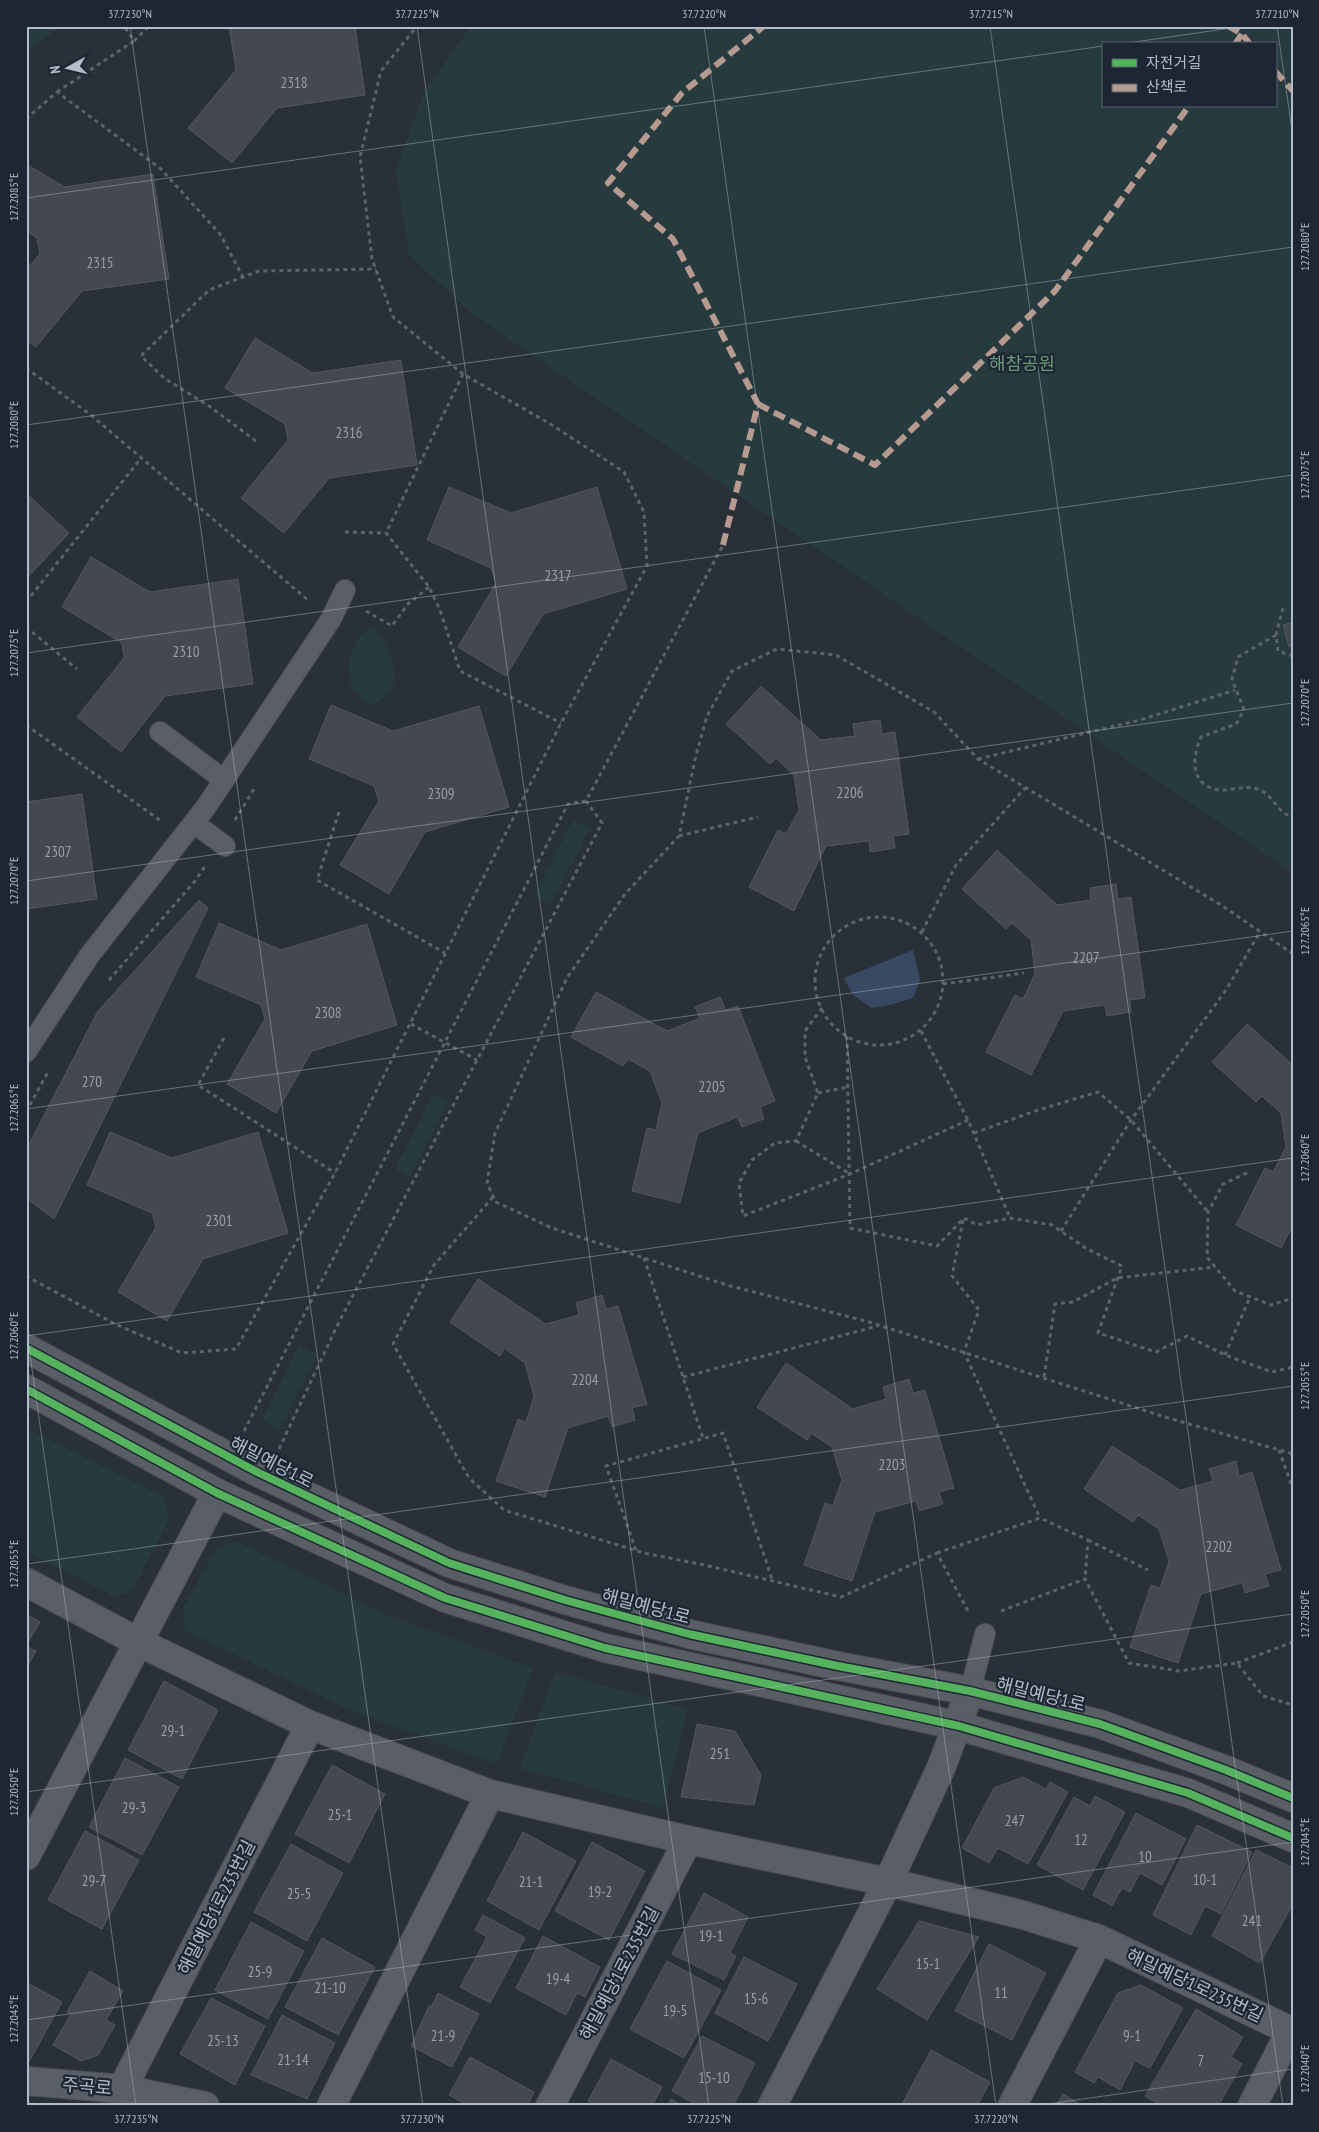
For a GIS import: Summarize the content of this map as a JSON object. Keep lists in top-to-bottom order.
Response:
{
  "streets": {
    "street": ["해밀예당1로", "해밀예당1로235번길", "주곡로"]
  },
  "crossings": [
    ["해밀예당1로235번길", "주곡로"]
  ],
  "parks": ["해참공원"],
  "house_numbers": [
    "2318",
    "2315",
    "2316",
    "2317",
    "2310",
    "2206",
    "2309",
    "2307",
    "2207",
    "2308",
    "270",
    "2205",
    "2301",
    "2204",
    "2203",
    "2202",
    "29-1",
    "251",
    "29-3",
    "25-1",
    "247",
    "12",
    "10",
    "10-1",
    "29-7",
    "21-1",
    "19-2",
    "25-5",
    "241",
    "19-1",
    "15-1",
    "25-9",
    "19-4",
    "21-10",
    "11",
    "15-6",
    "19-5",
    "21-9",
    "9-1",
    "25-13",
    "21-14",
    "7",
    "15-10"
  ],
  "legend": ["자전거길", "산책로"],
  "north": "left",
  "coordinates": [
    "37.7230°N",
    "37.7225°N",
    "37.7220°N",
    "37.7215°N",
    "37.7210°N",
    "127.2085°E",
    "127.2080°E",
    "127.2075°E",
    "127.2070°E",
    "127.2065°E",
    "127.2060°E",
    "127.2055°E",
    "127.2050°E",
    "127.2045°E",
    "127.2040°E",
    "37.7235°N"
  ]
}
